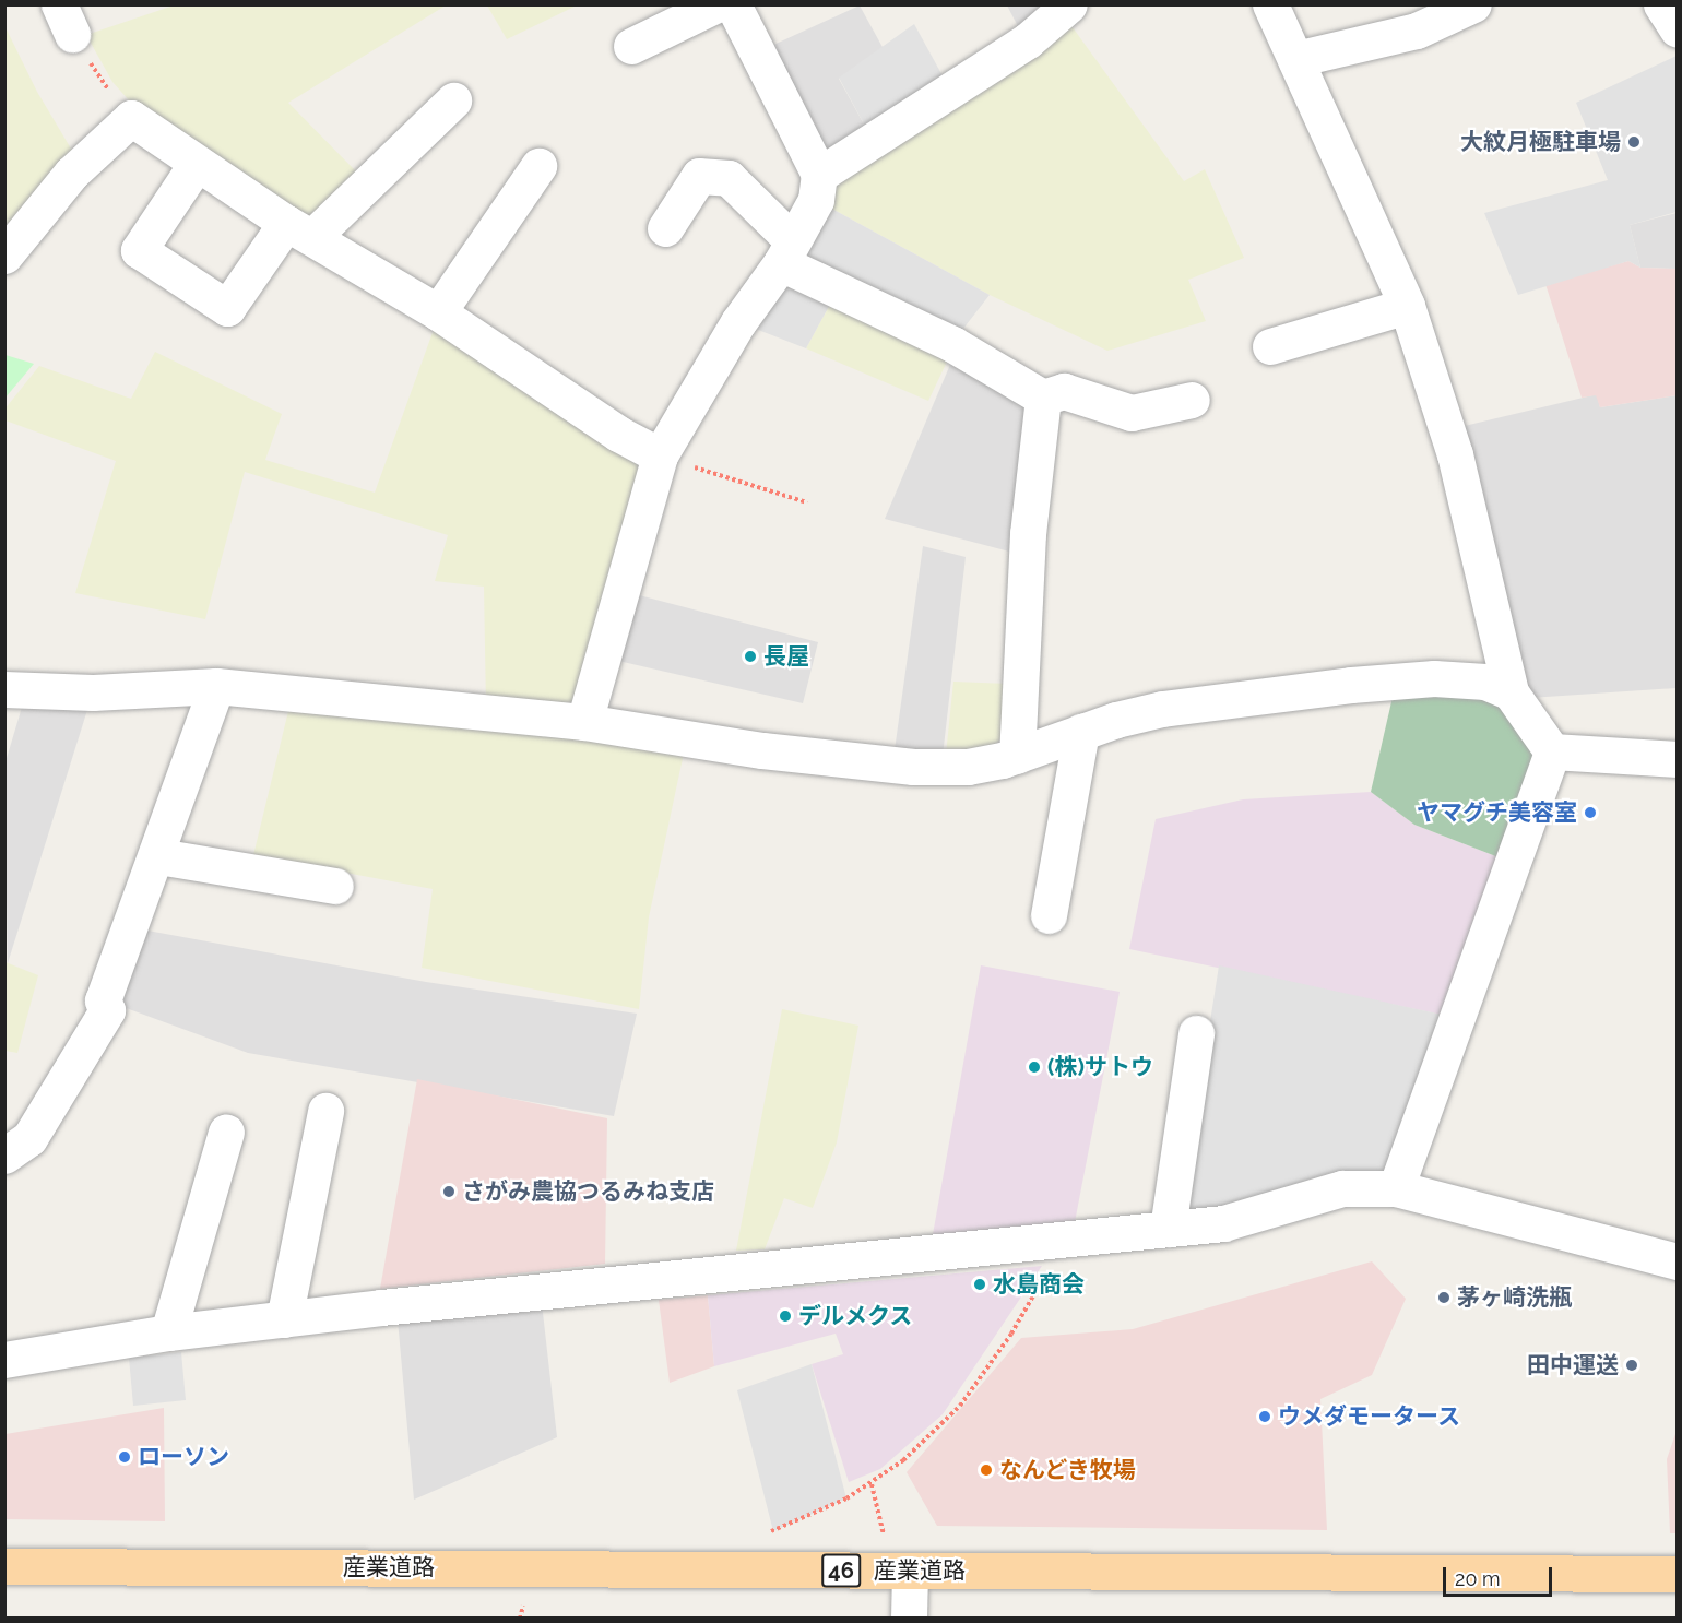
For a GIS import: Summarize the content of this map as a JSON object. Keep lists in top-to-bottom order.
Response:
{
  "streets": {
    "main road": ["産業道路", "46"]
  },
  "places": [
    "大紋月極駐車場",
    "長屋",
    "ヤマグチ美容室",
    "(株)サトウ",
    "さがみ農協つるみね支店",
    "水島商会",
    "茅ヶ崎洗瓶",
    "デルメクス",
    "田中運送",
    "ウメダモータース",
    "ローソン",
    "なんどき牧場"
  ],
  "scale_bar": "20 m"
}
